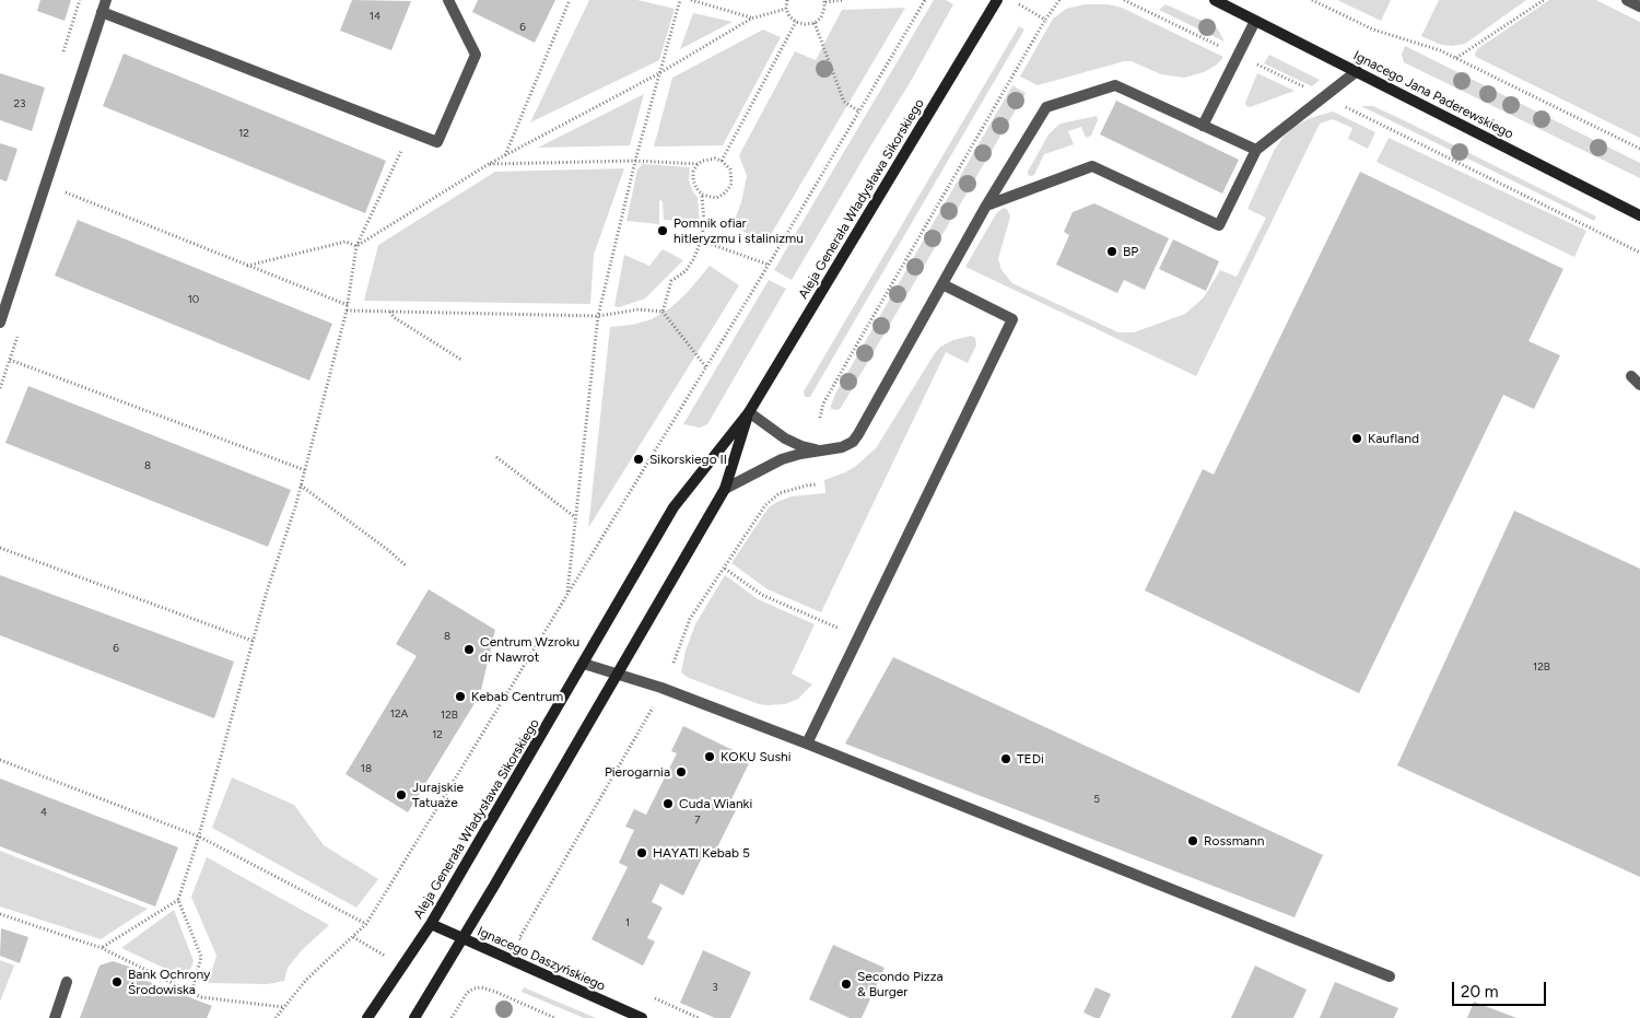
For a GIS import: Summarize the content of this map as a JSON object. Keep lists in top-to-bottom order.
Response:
{
  "streets": {
    "street": ["Ignacego Jana Paderewskiego", "Aleja Generała Władysława Sikorskiego", "Ignacego Daszyńskiego"]
  },
  "crossings": [
    ["Aleja Generała Władysława Sikorskiego", "Ignacego Daszyńskiego"]
  ],
  "places": [
    "Pomnik ofiar hitleryzmu i stalinizmu",
    "BP",
    "Kaufland",
    "Sikorskiego II",
    "Centrum Wzroku dr Nawrot",
    "Kebab Centrum",
    "KOKU Sushi",
    "TEDi",
    "Pierogarnia",
    "Jurajskie Tatuaże",
    "Cuda Wianki",
    "Rossmann",
    "HAYATI Kebab 5",
    "Bank Ochrony Środowiska",
    "Secondo Pizza & Burger"
  ],
  "house_numbers": [
    "14",
    "6",
    "23",
    "12",
    "10",
    "8",
    "8",
    "6",
    "12B",
    "12A",
    "12B",
    "12",
    "18",
    "5",
    "4",
    "7",
    "1",
    "3"
  ],
  "scale_bar": "20 m"
}
